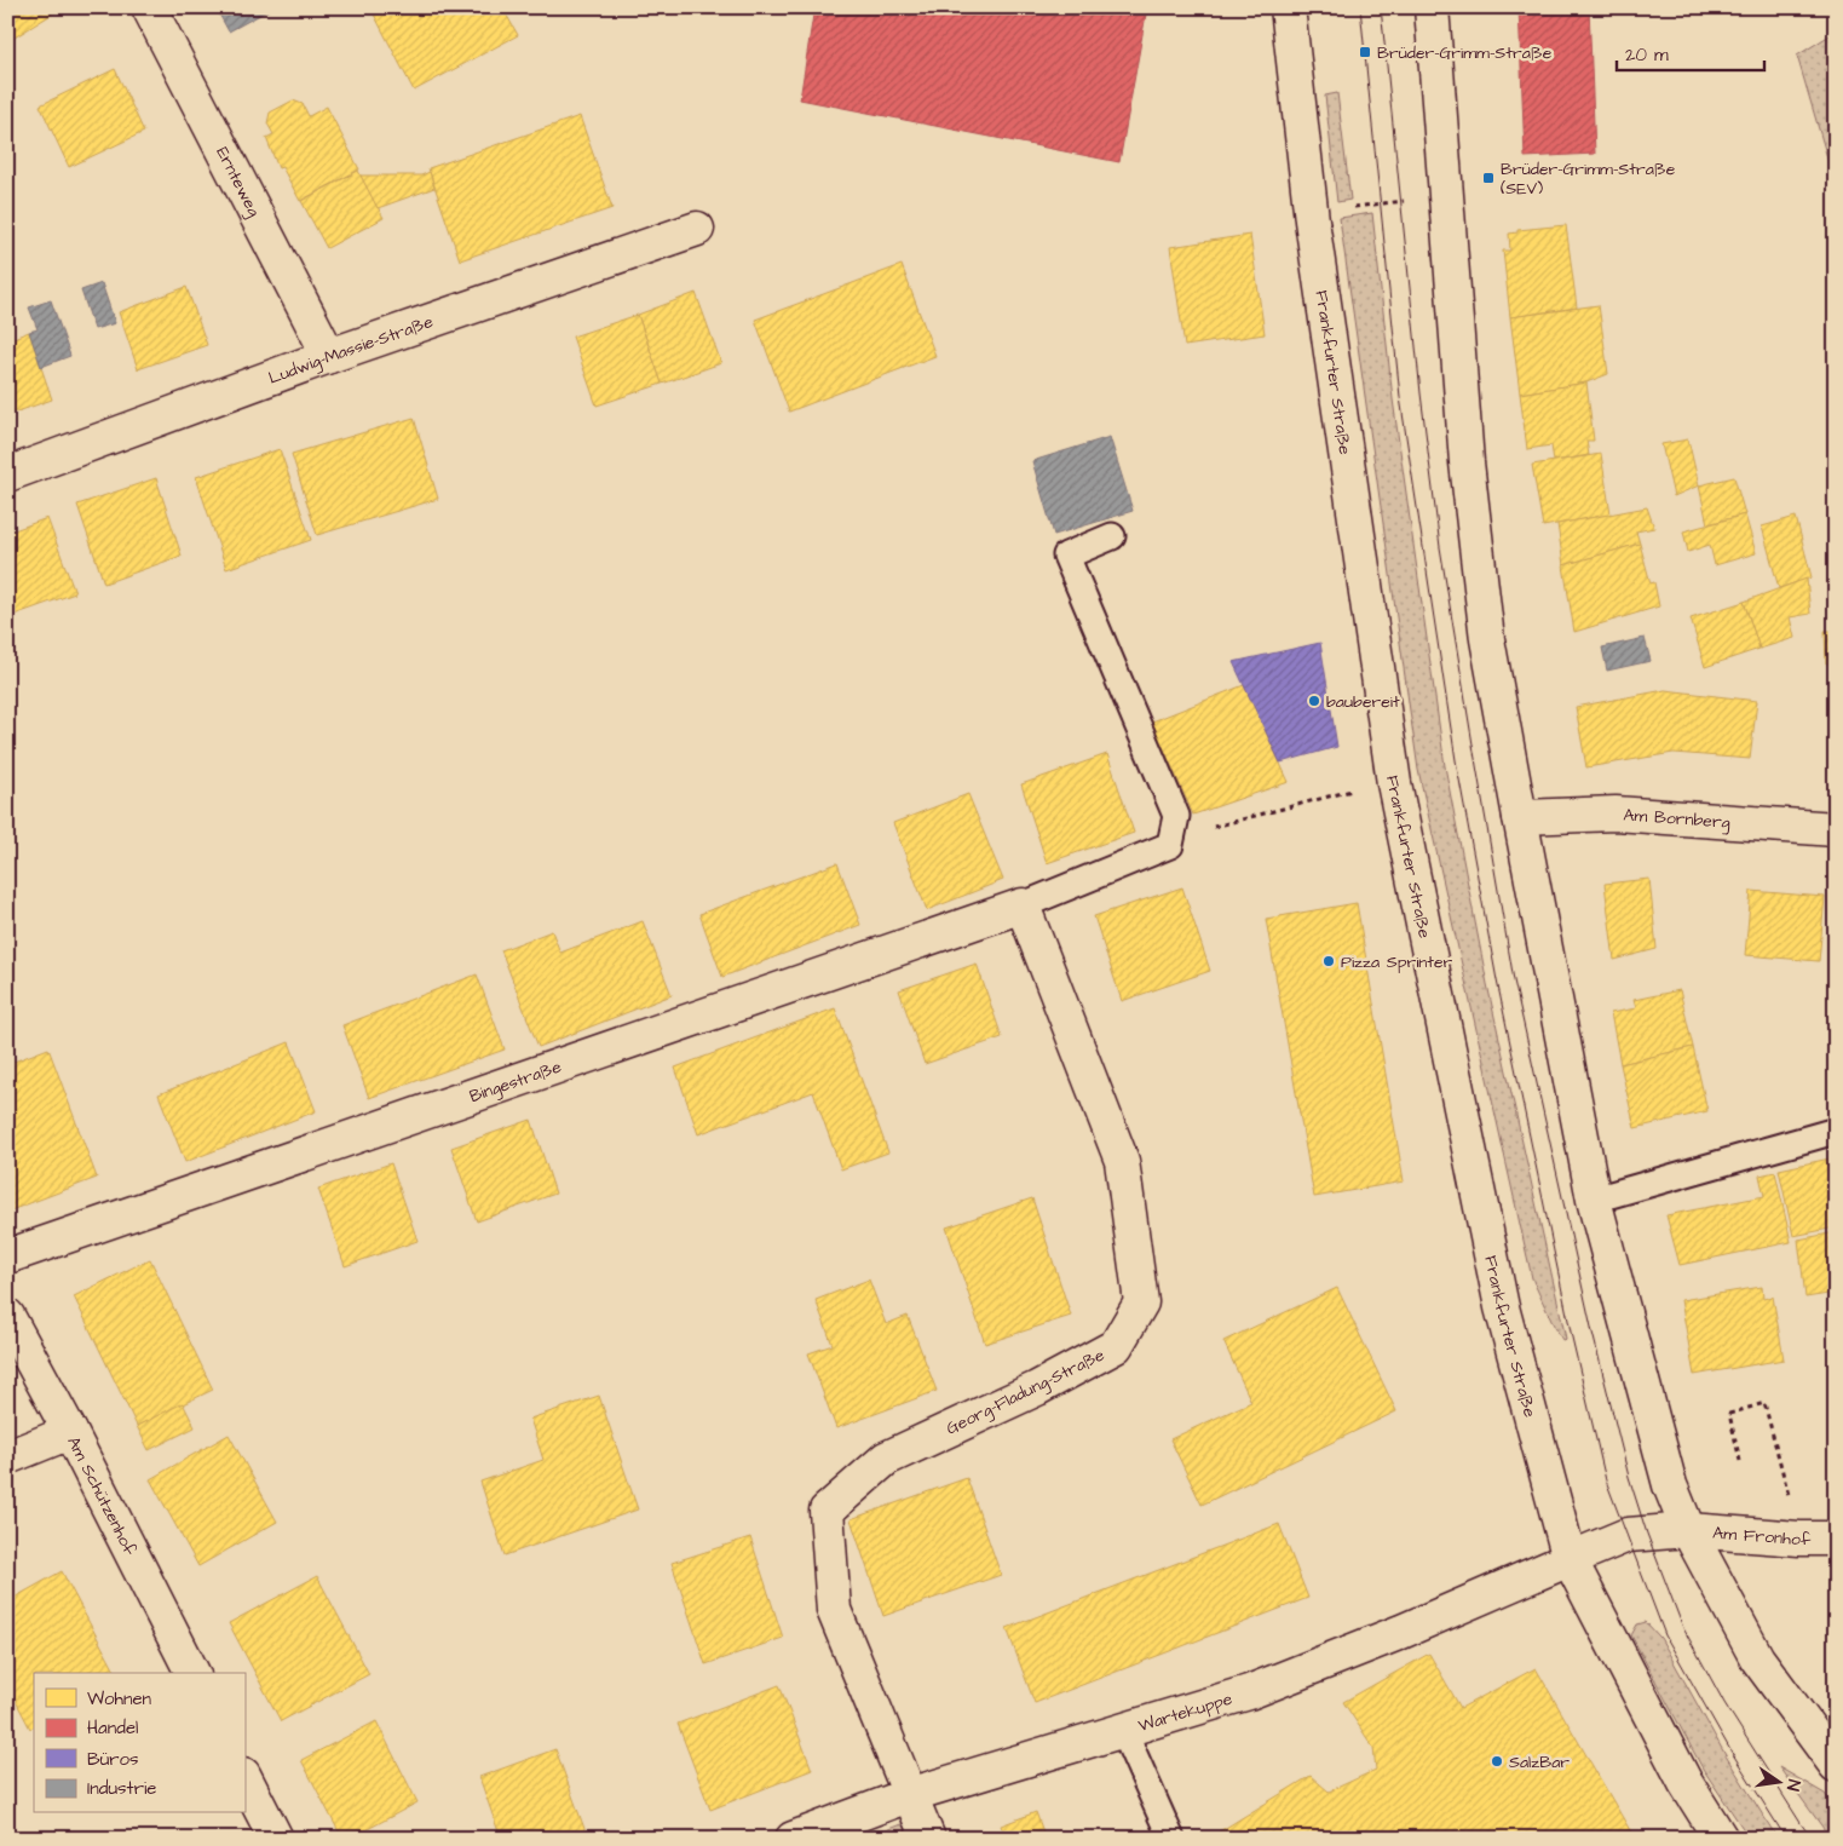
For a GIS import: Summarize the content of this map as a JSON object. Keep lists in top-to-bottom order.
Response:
{
  "streets": {
    "street": [
      "Ernteweg",
      "Ludwig-Massie-Straße",
      "Frankfurter Straße",
      "Am Bornberg",
      "Bingestraße",
      "Georg-Fladung-Straße",
      "Am Schützenhof",
      "Am Fronhof",
      "Wartekuppe"
    ]
  },
  "crossings": [
    ["Ernteweg", "Ludwig-Massie-Straße"],
    ["Frankfurter Straße", "Am Fronhof"],
    ["Frankfurter Straße", "Wartekuppe"],
    ["Bingestraße", "Georg-Fladung-Straße"],
    ["Georg-Fladung-Straße", "Wartekuppe"],
    ["Am Fronhof", "Wartekuppe"]
  ],
  "places": {
    "transit": ["Brüder-Grimm-Straße", "Brüder-Grimm-Straße (SEV)"],
    "other": ["baubereit", "Pizza Sprinter", "SalzBar"]
  },
  "legend": [
    "Wohnen",
    "Handel",
    "Büros",
    "Industrie"
  ],
  "scale_bar": "20 m",
  "north": "right"
}
